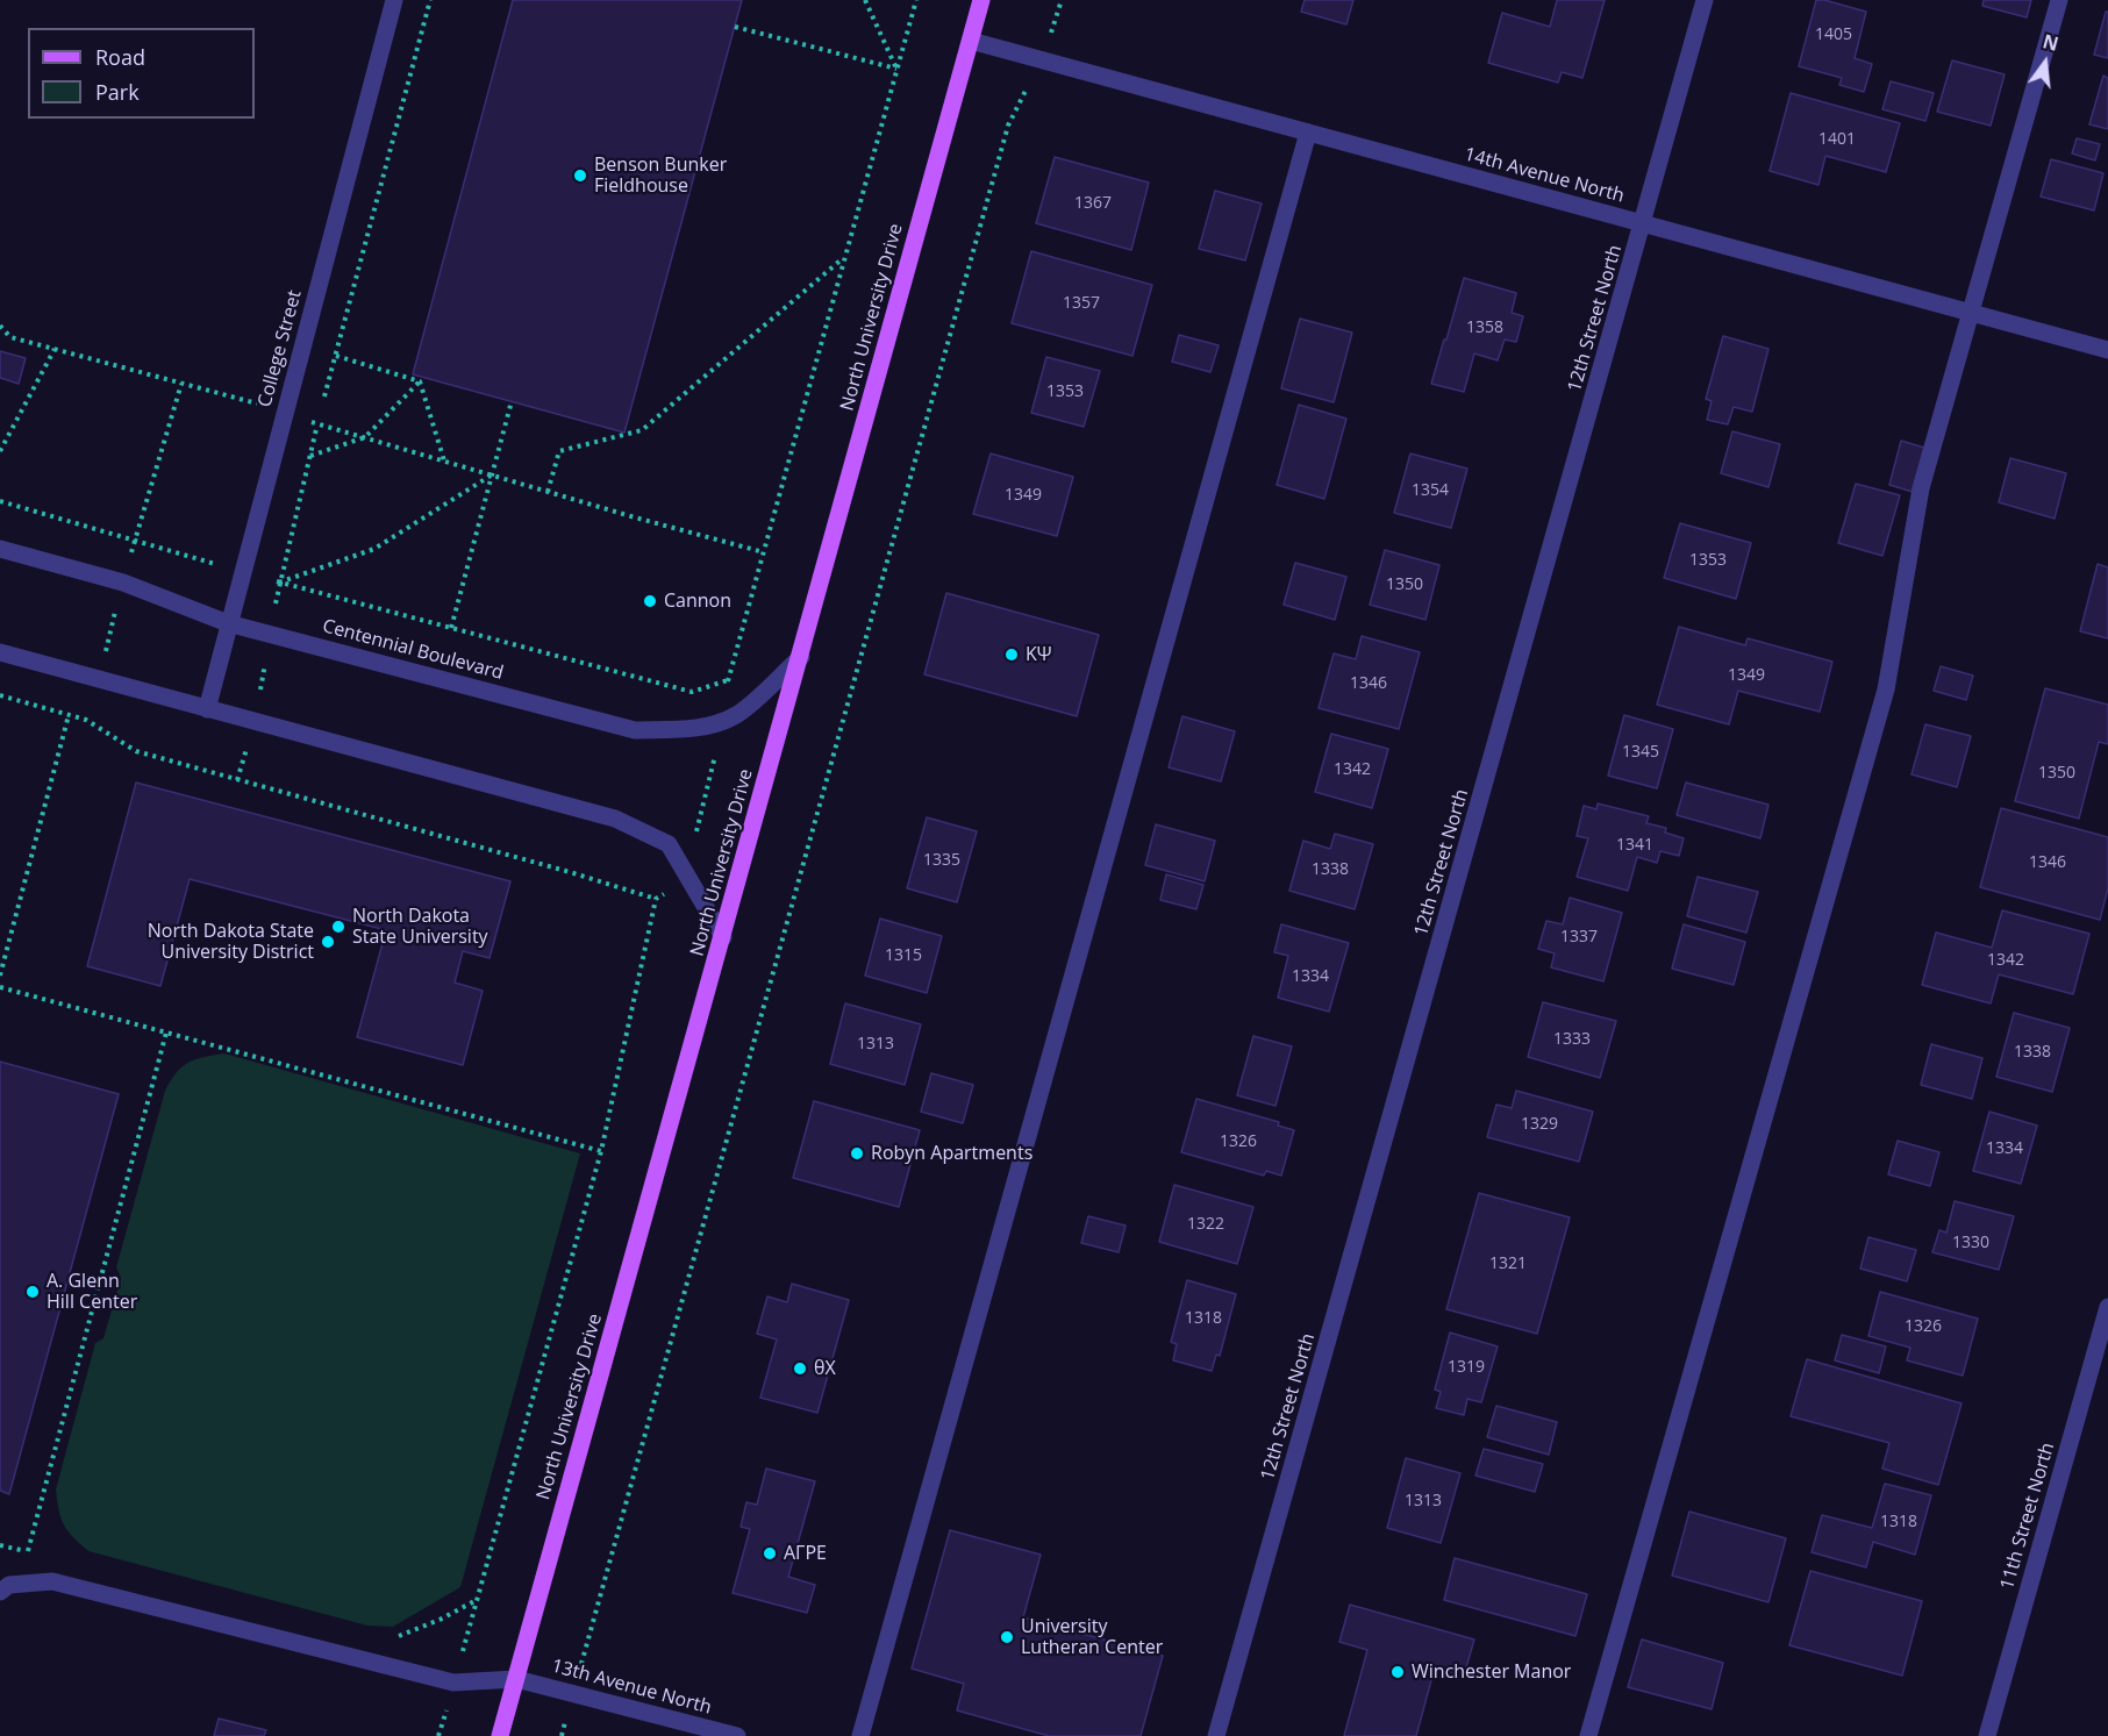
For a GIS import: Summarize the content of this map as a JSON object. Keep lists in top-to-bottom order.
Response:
{
  "streets": {
    "main road": ["North University Drive"],
    "street": [
      "14th Avenue North",
      "12th Street North",
      "College Street",
      "Centennial Boulevard",
      "11th Street North",
      "13th Avenue North"
    ]
  },
  "crossings": [
    ["14th Avenue North", "North University Drive"],
    ["14th Avenue North", "12th Street North"],
    ["North University Drive", "Centennial Boulevard"],
    ["North University Drive", "13th Avenue North"],
    ["College Street", "Centennial Boulevard"]
  ],
  "places": [
    "Benson Bunker Fieldhouse",
    "Cannon",
    "ΚΨ",
    "North Dakota State University",
    "North Dakota State University District",
    "Robyn Apartments",
    "A. Glenn Hill Center",
    "θΧ",
    "ΑΓΡΕ",
    "University Lutheran Center",
    "Winchester Manor"
  ],
  "house_numbers": [
    "1405",
    "1401",
    "1367",
    "1357",
    "1358",
    "1353",
    "1354",
    "1349",
    "1353",
    "1350",
    "1349",
    "1346",
    "1345",
    "1342",
    "1350",
    "1341",
    "1335",
    "1346",
    "1338",
    "1337",
    "1315",
    "1342",
    "1334",
    "1333",
    "1313",
    "1338",
    "1329",
    "1326",
    "1334",
    "1322",
    "1330",
    "1321",
    "1318",
    "1326",
    "1319",
    "1313",
    "1318"
  ],
  "legend": ["Road", "Park"],
  "north": "top"
}
